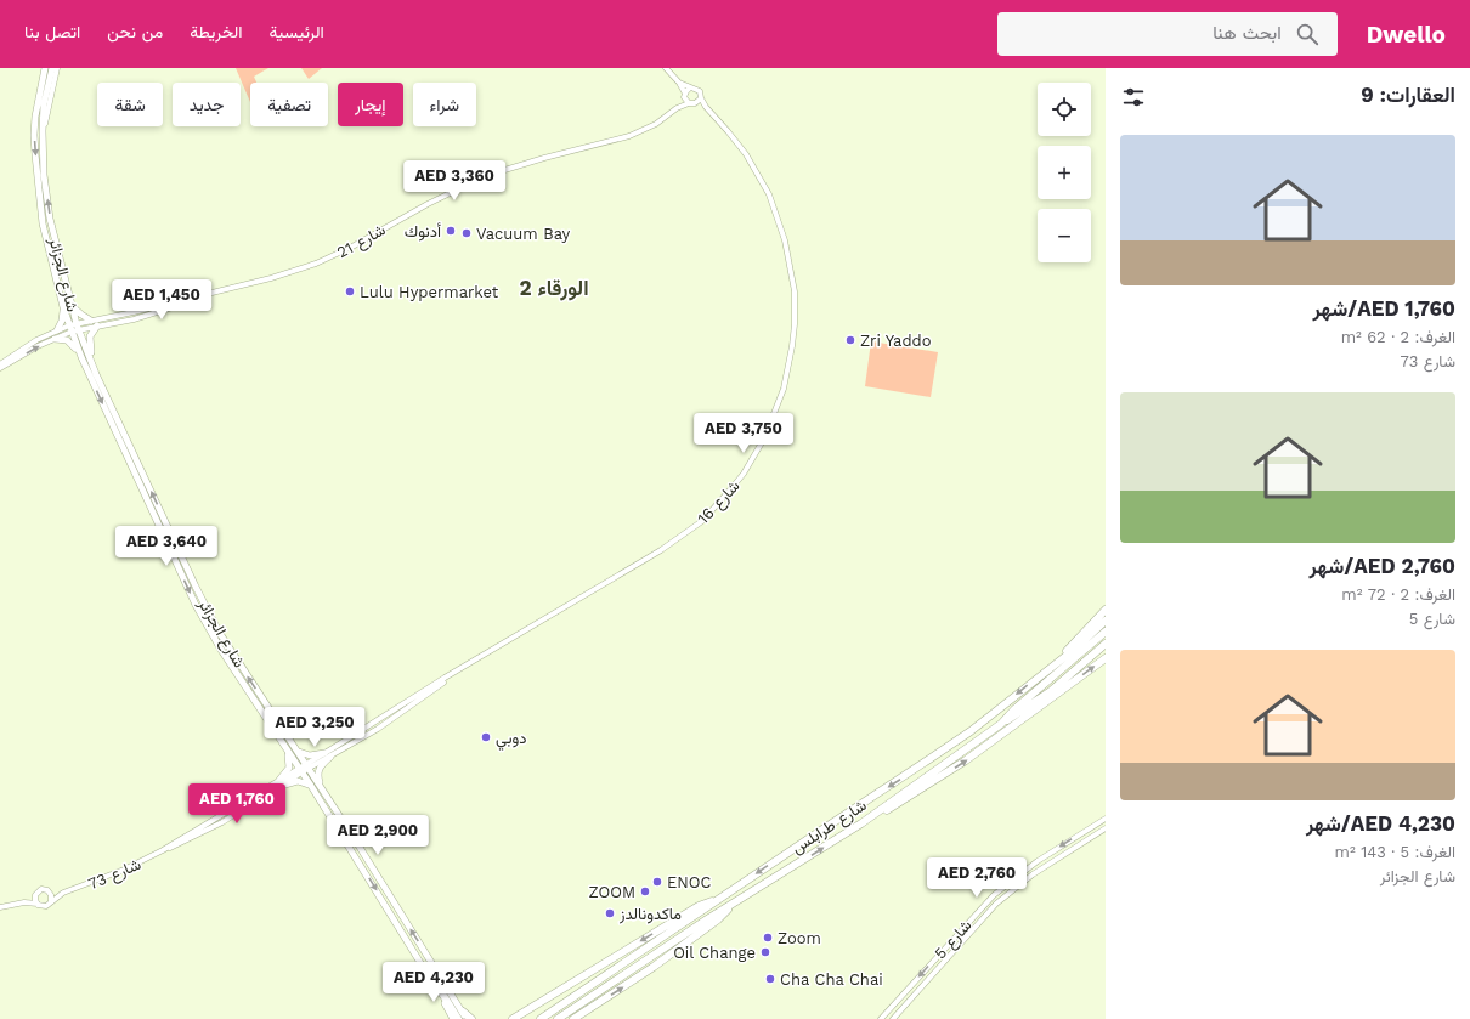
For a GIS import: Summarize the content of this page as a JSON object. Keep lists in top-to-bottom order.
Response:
{
  "streets": {
    "highway": ["شارع طرابلس"],
    "main road": ["شارع الجزائر"],
    "street": [
      "شارع 21",
      "شارع 16",
      "شارع 73",
      "شارع 5"
    ]
  },
  "crossings": [
    ["شارع 21", "شارع الجزائر"],
    ["شارع 21", "شارع 16"],
    ["شارع الجزائر", "شارع 16"],
    ["شارع الجزائر", "شارع 73"],
    ["شارع 16", "شارع 73"]
  ],
  "districts": ["الورقاء 2"],
  "places": [
    "أدنوك",
    "Vacuum Bay",
    "Lulu Hypermarket",
    "Zri Yaddo",
    "دوبي",
    "ENOC",
    "ZOOM",
    "ماكدونالدز",
    "Zoom",
    "Oil Change",
    "Cha Cha Chai"
  ],
  "page": {
    "header": "Dwello",
    "search": "ابحث هنا",
    "nav": [
      "الرئيسية",
      "الخريطة",
      "من نحن",
      "اتصل بنا"
    ],
    "heading": "العقارات: 9",
    "map_buttons": ["+", "−"],
    "chip": [
      "شراء",
      "إيجار",
      "تصفية",
      "جديد",
      "شقة"
    ],
    "list": [
      {
        "name": "AED 1,760/شهر",
        "note": "الغرف: 2 · 62 m² · شارع 73"
      },
      {
        "name": "AED 2,760/شهر",
        "note": "الغرف: 2 · 72 m² · شارع 5"
      },
      {
        "name": "AED 4,230/شهر",
        "note": "الغرف: 5 · 143 m² · شارع الجزائر"
      }
    ],
    "price": [
      "AED 3,360",
      "AED 1,450",
      "AED 3,750",
      "AED 3,640",
      "AED 3,250",
      "AED 1,760",
      "AED 2,900",
      "AED 2,760",
      "AED 4,230"
    ]
  }
}
